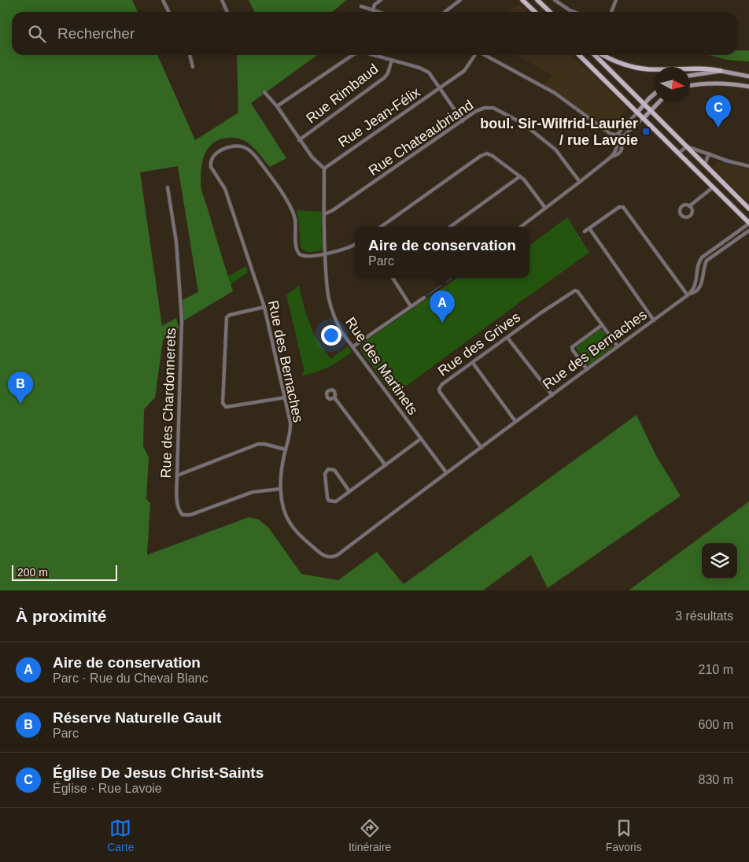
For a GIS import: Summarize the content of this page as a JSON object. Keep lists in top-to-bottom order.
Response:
{
  "streets": {
    "street": [
      "Rue Rimbaud",
      "Rue Jean-Félix",
      "Rue Chateaubriand",
      "Rue des Grives",
      "Rue des Bernaches",
      "Rue des Martinets",
      "Rue des Chardonnerets"
    ]
  },
  "crossings": [
    ["Rue Chateaubriand", "Rue des Martinets"],
    ["Rue des Grives", "Rue des Bernaches"],
    ["Rue des Bernaches", "Rue des Martinets"],
    ["Rue des Bernaches", "Rue des Chardonnerets"]
  ],
  "places": {
    "transit": ["boul. Sir-Wilfrid-Laurier / rue Lavoie"]
  },
  "scale_bar": "200 m",
  "north": "right",
  "page": {
    "search": "Rechercher",
    "pins": ["C", "A", "B"],
    "popup": ["Aire de conservation", "Parc"],
    "scale": "200 m",
    "heading": ["À proximité", "3 résultats"],
    "list": [
      {
        "mark": "A",
        "name": "Aire de conservation",
        "note": "Parc · Rue du Cheval Blanc",
        "value": "210 m"
      },
      {
        "mark": "B",
        "name": "Réserve Naturelle Gault",
        "note": "Parc",
        "value": "600 m"
      },
      {
        "mark": "C",
        "name": "Église De Jesus Christ-Saints",
        "note": "Église · Rue Lavoie",
        "value": "830 m"
      }
    ],
    "nav": ["Carte", "Itinéraire", "Favoris"]
  }
}
